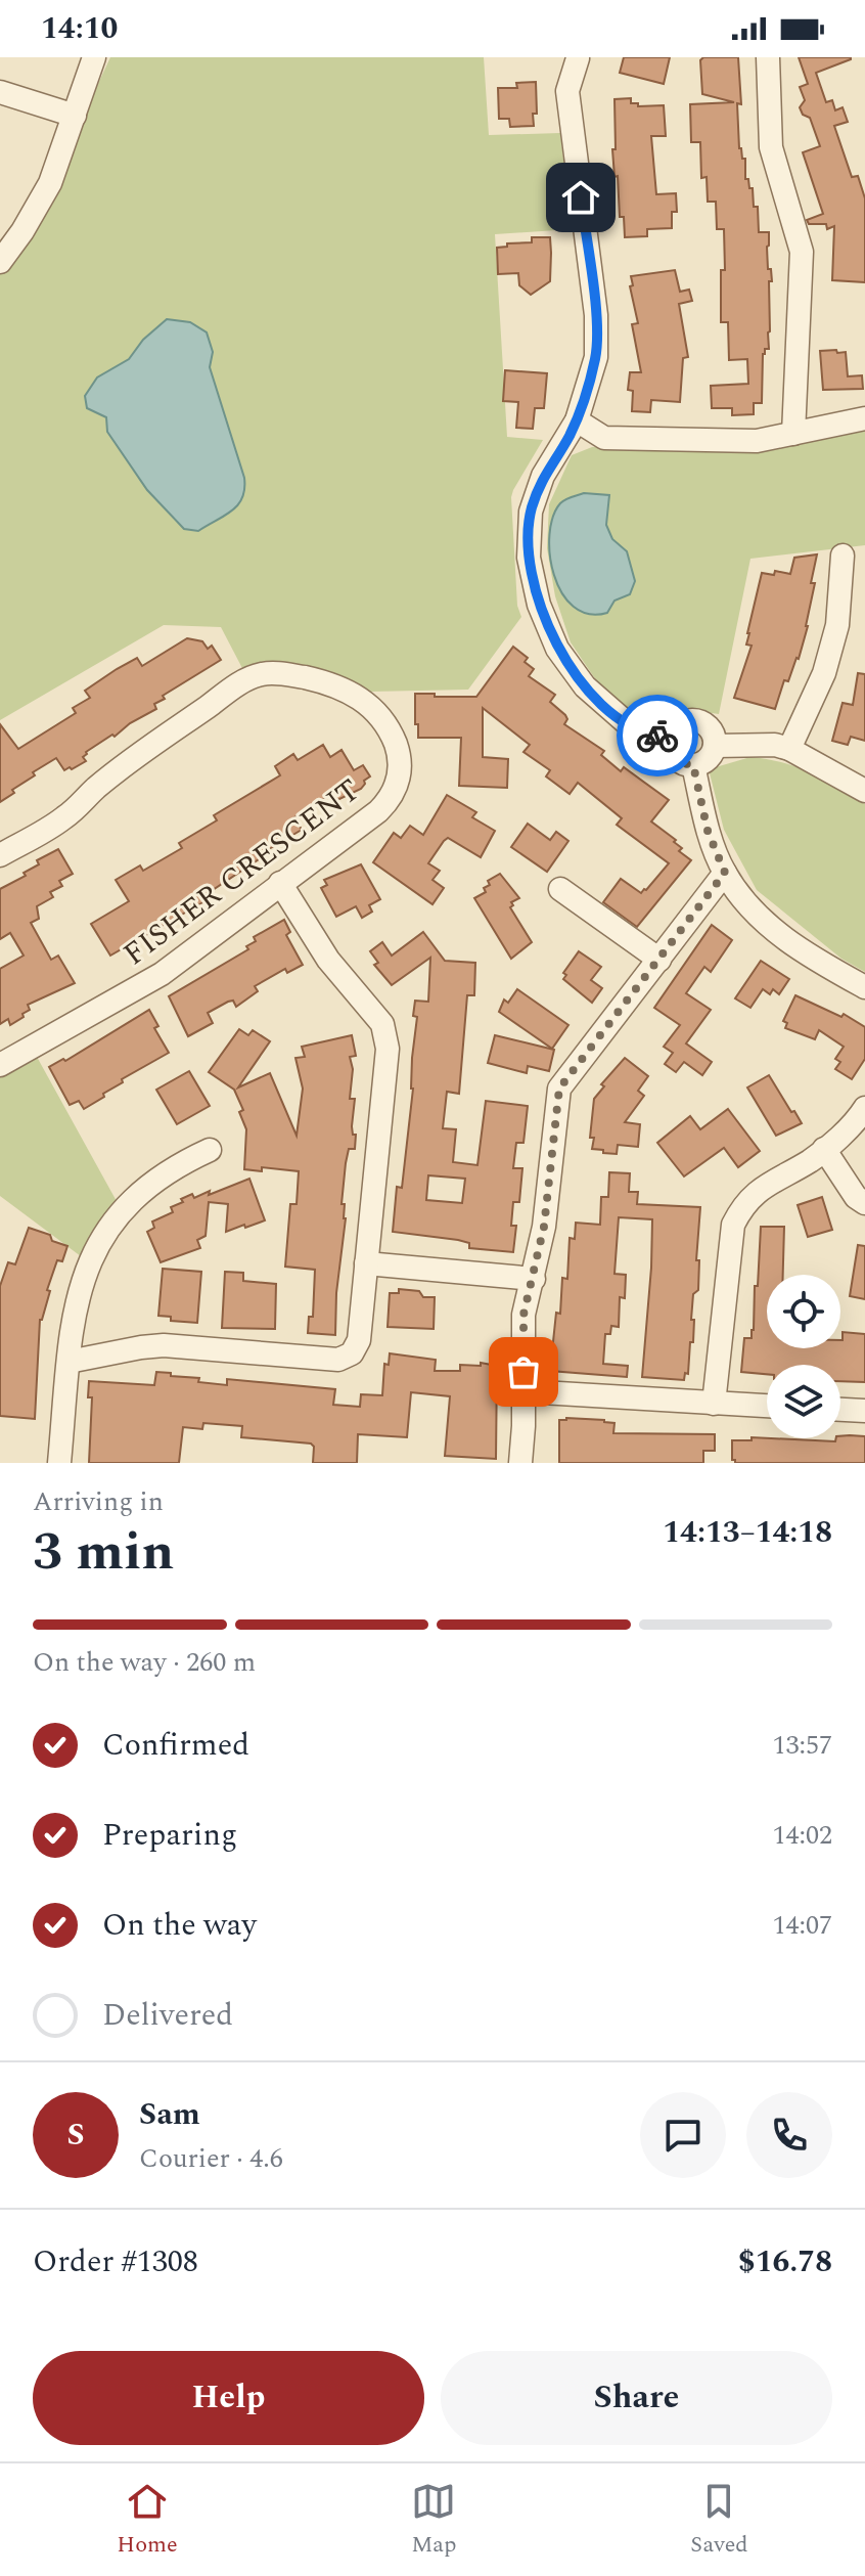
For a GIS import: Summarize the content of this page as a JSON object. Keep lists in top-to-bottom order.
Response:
{
  "streets": {
    "street": ["FISHER CRESCENT"]
  },
  "page": {
    "status": "14:10",
    "heading": ["3 min", "Arriving in", "14:13–14:18"],
    "panel": [
      "Sam",
      "Courier · 4.6",
      "Order #1308",
      "$16.78"
    ],
    "bar": "On the way · 260 m",
    "list": [
      ["Confirmed", "13:57"],
      ["Preparing", "14:02"],
      ["On the way", "14:07"],
      "Delivered"
    ],
    "round": "S",
    "buttons": ["Help", "Share"],
    "tabs": ["Home", "Map", "Saved"]
  }
}
